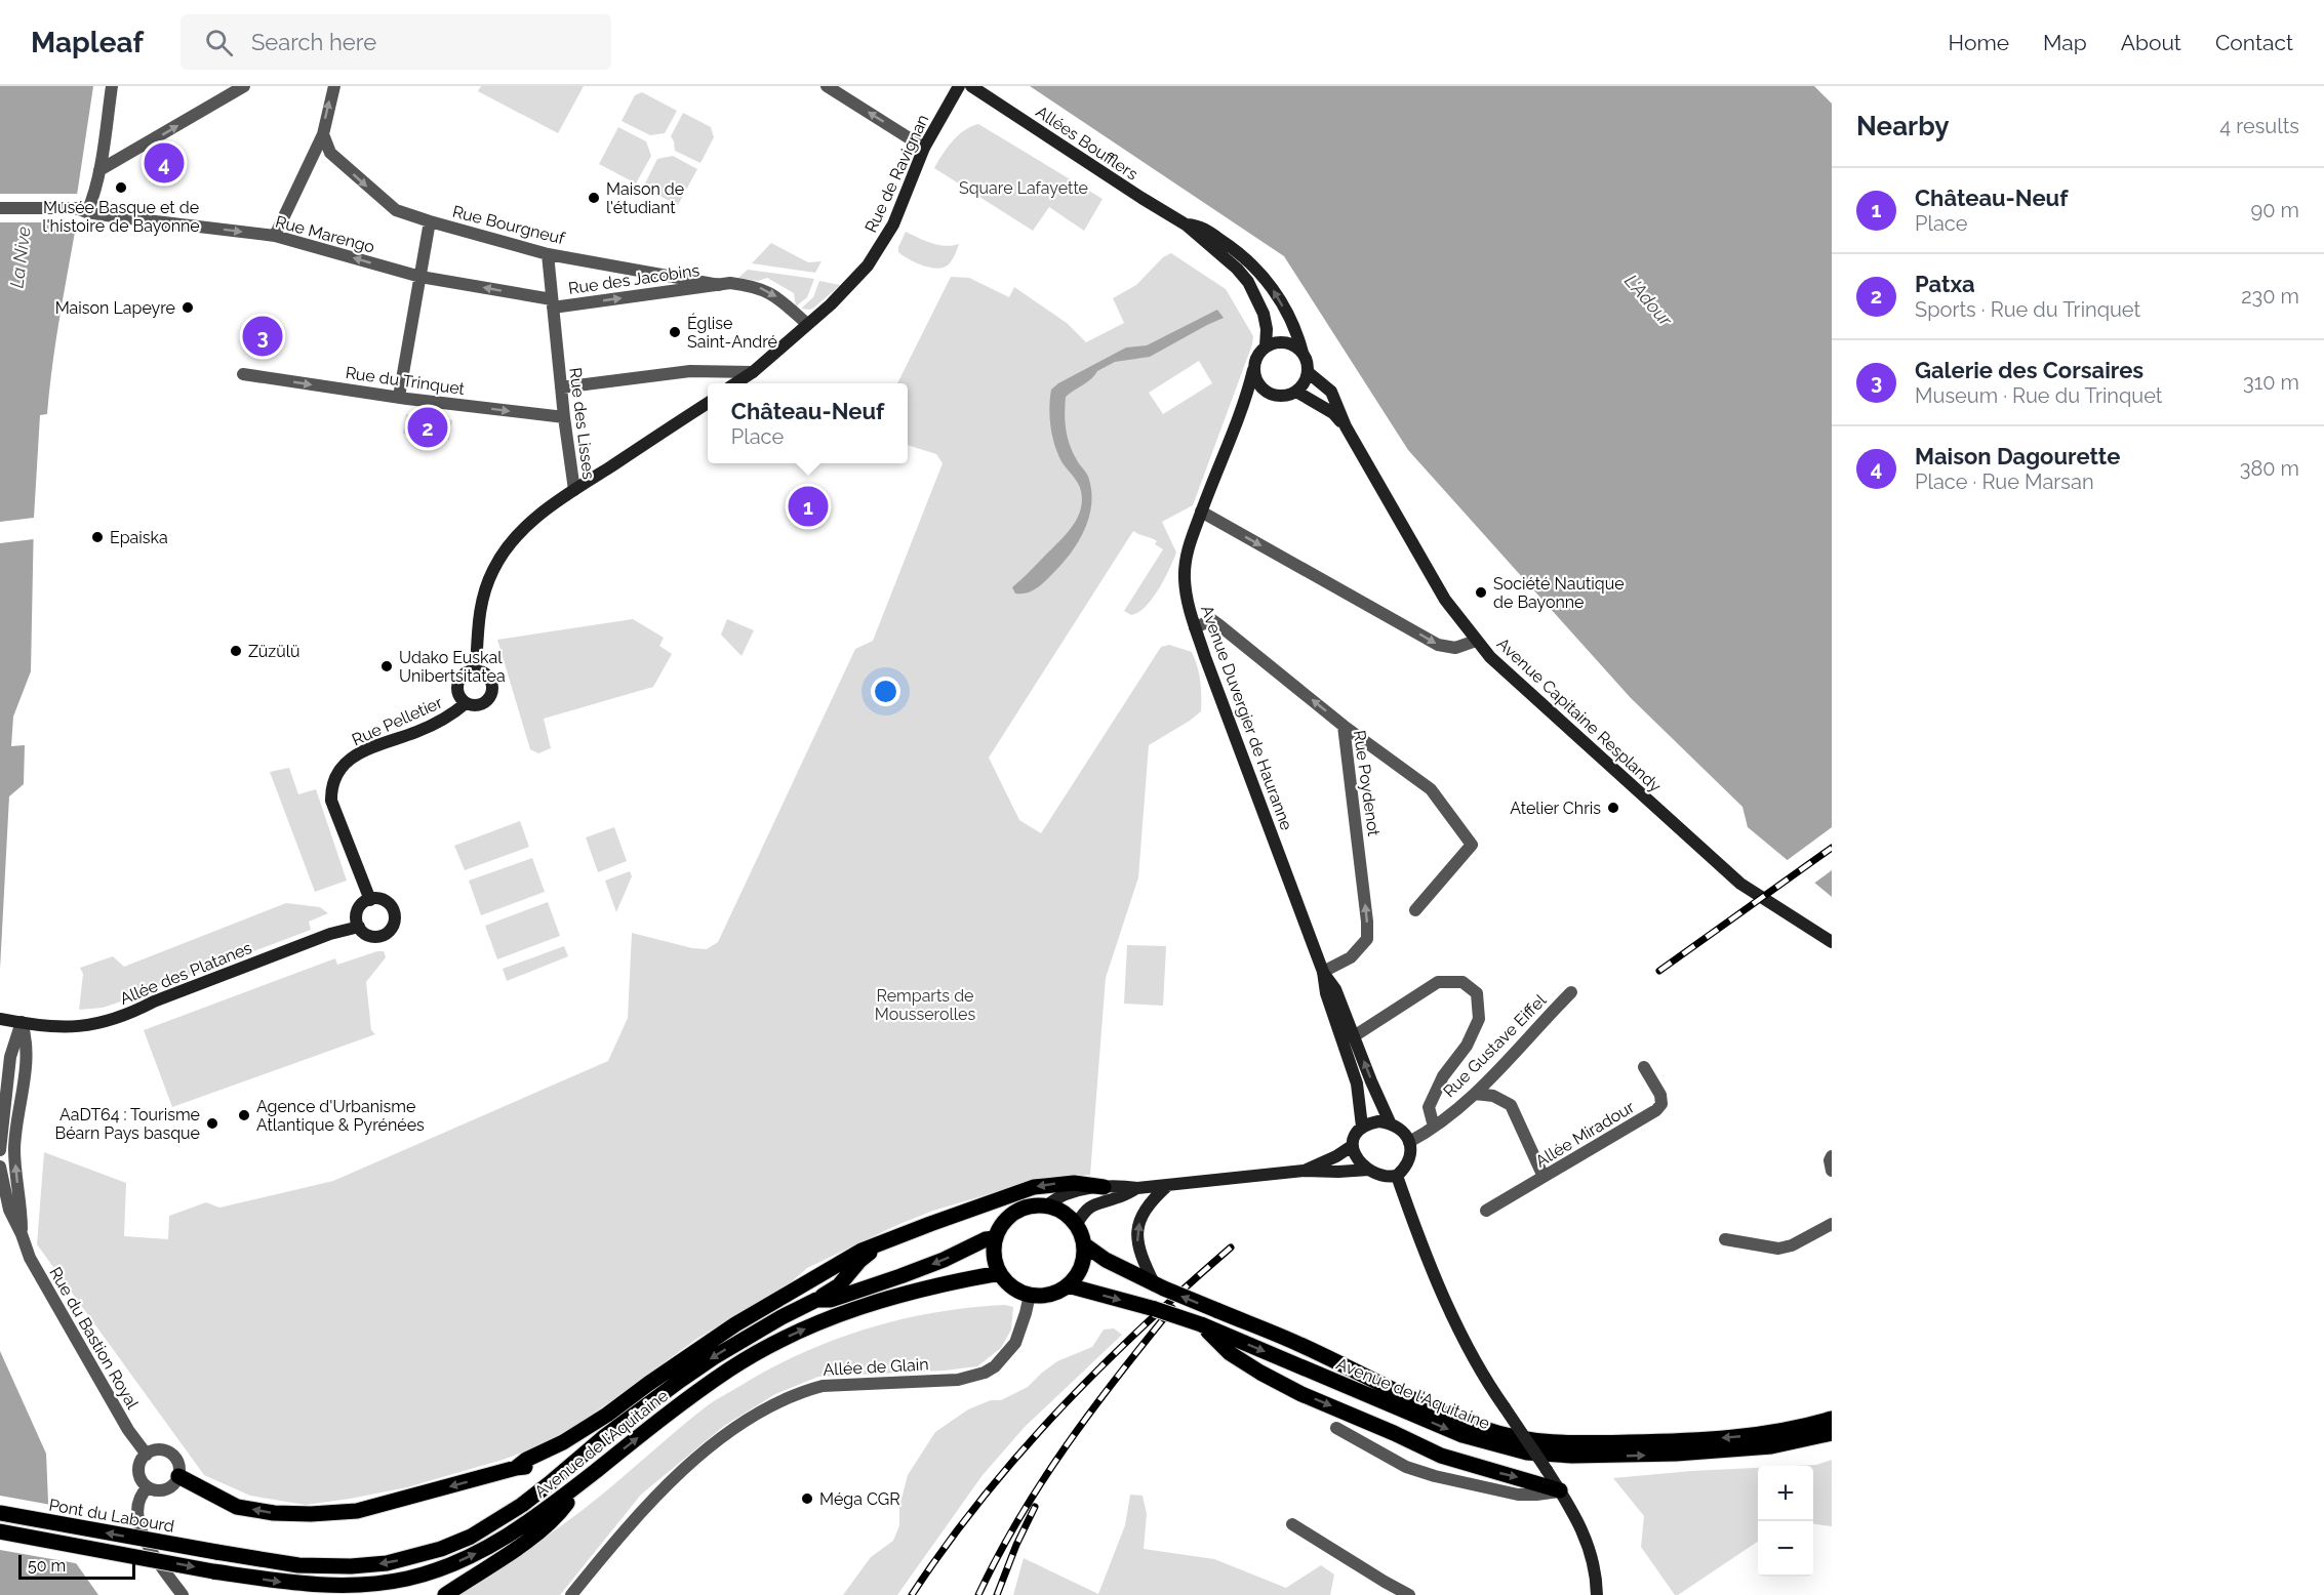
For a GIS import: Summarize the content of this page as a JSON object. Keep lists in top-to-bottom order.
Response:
{
  "streets": {
    "main road": [
      "Allées Boufflers",
      "Rue de Ravignan",
      "Rue des Lisses",
      "Avenue Capitaine Resplandy",
      "Avenue Duvergier de Hauranne",
      "Rue Pelletier",
      "Allée des Platanes",
      "Avenue de l'Aquitaine",
      "Pont du Labourd"
    ],
    "street": [
      "Rue Bourgneuf",
      "Rue Marengo",
      "Rue des Jacobins",
      "Rue du Trinquet",
      "Rue Poydenot",
      "Rue Gustave Eiffel",
      "Allée Miradour",
      "Rue du Bastion Royal",
      "Allée de Glain"
    ]
  },
  "crossings": [
    ["Allées Boufflers", "Avenue Capitaine Resplandy"],
    ["Allées Boufflers", "Avenue Duvergier de Hauranne"],
    ["Rue Bourgneuf", "Rue des Jacobins"],
    ["Rue Bourgneuf", "Rue des Lisses"],
    ["Rue Marengo", "Rue des Jacobins"],
    ["Rue Marengo", "Rue des Lisses"],
    ["Rue des Jacobins", "Rue des Lisses"],
    ["Rue du Trinquet", "Rue des Lisses"],
    ["Rue des Lisses", "Rue Pelletier"],
    ["Avenue Capitaine Resplandy", "Avenue Duvergier de Hauranne"],
    ["Avenue Duvergier de Hauranne", "Rue Poydenot"],
    ["Avenue Duvergier de Hauranne", "Rue Gustave Eiffel"],
    ["Rue Pelletier", "Allée des Platanes"],
    ["Allée des Platanes", "Rue du Bastion Royal"],
    ["Allée de Glain", "Avenue de l'Aquitaine"],
    ["Avenue de l'Aquitaine", "Pont du Labourd"]
  ],
  "one_way": ["Rue du Trinquet", "Rue Poydenot", "Pont du Labourd"],
  "water": ["La Nive", "L'Adour"],
  "parks": ["Square Lafayette", "Remparts de Mousserolles"],
  "places": [
    "Musée Basque et de l'histoire de Bayonne",
    "Maison de l'étudiant",
    "Maison Lapeyre",
    "Église Saint-André",
    "Epaiska",
    "Société Nautique de Bayonne",
    "Züzülü",
    "Udako Euskal Unibertsitatea",
    "Atelier Chris",
    "Agence d'Urbanisme Atlantique & Pyrénées",
    "AaDT64 : Tourisme Béarn Pays basque",
    "Méga CGR"
  ],
  "scale_bar": "50 m",
  "page": {
    "header": "Mapleaf",
    "search": "Search here",
    "nav": [
      "Home",
      "Map",
      "About",
      "Contact"
    ],
    "heading": ["Nearby", "4 results"],
    "pins": [
      "4",
      "3",
      "2",
      "1"
    ],
    "list": [
      {
        "mark": "1",
        "name": "Château-Neuf",
        "note": "Place",
        "value": "90 m"
      },
      {
        "mark": "2",
        "name": "Patxa",
        "note": "Sports · Rue du Trinquet",
        "value": "230 m"
      },
      {
        "mark": "3",
        "name": "Galerie des Corsaires",
        "note": "Museum · Rue du Trinquet",
        "value": "310 m"
      },
      {
        "mark": "4",
        "name": "Maison Dagourette",
        "note": "Place · Rue Marsan",
        "value": "380 m"
      }
    ],
    "popup": ["Château-Neuf", "Place"],
    "map_buttons": ["+", "−"],
    "scale": "50 m"
  }
}
